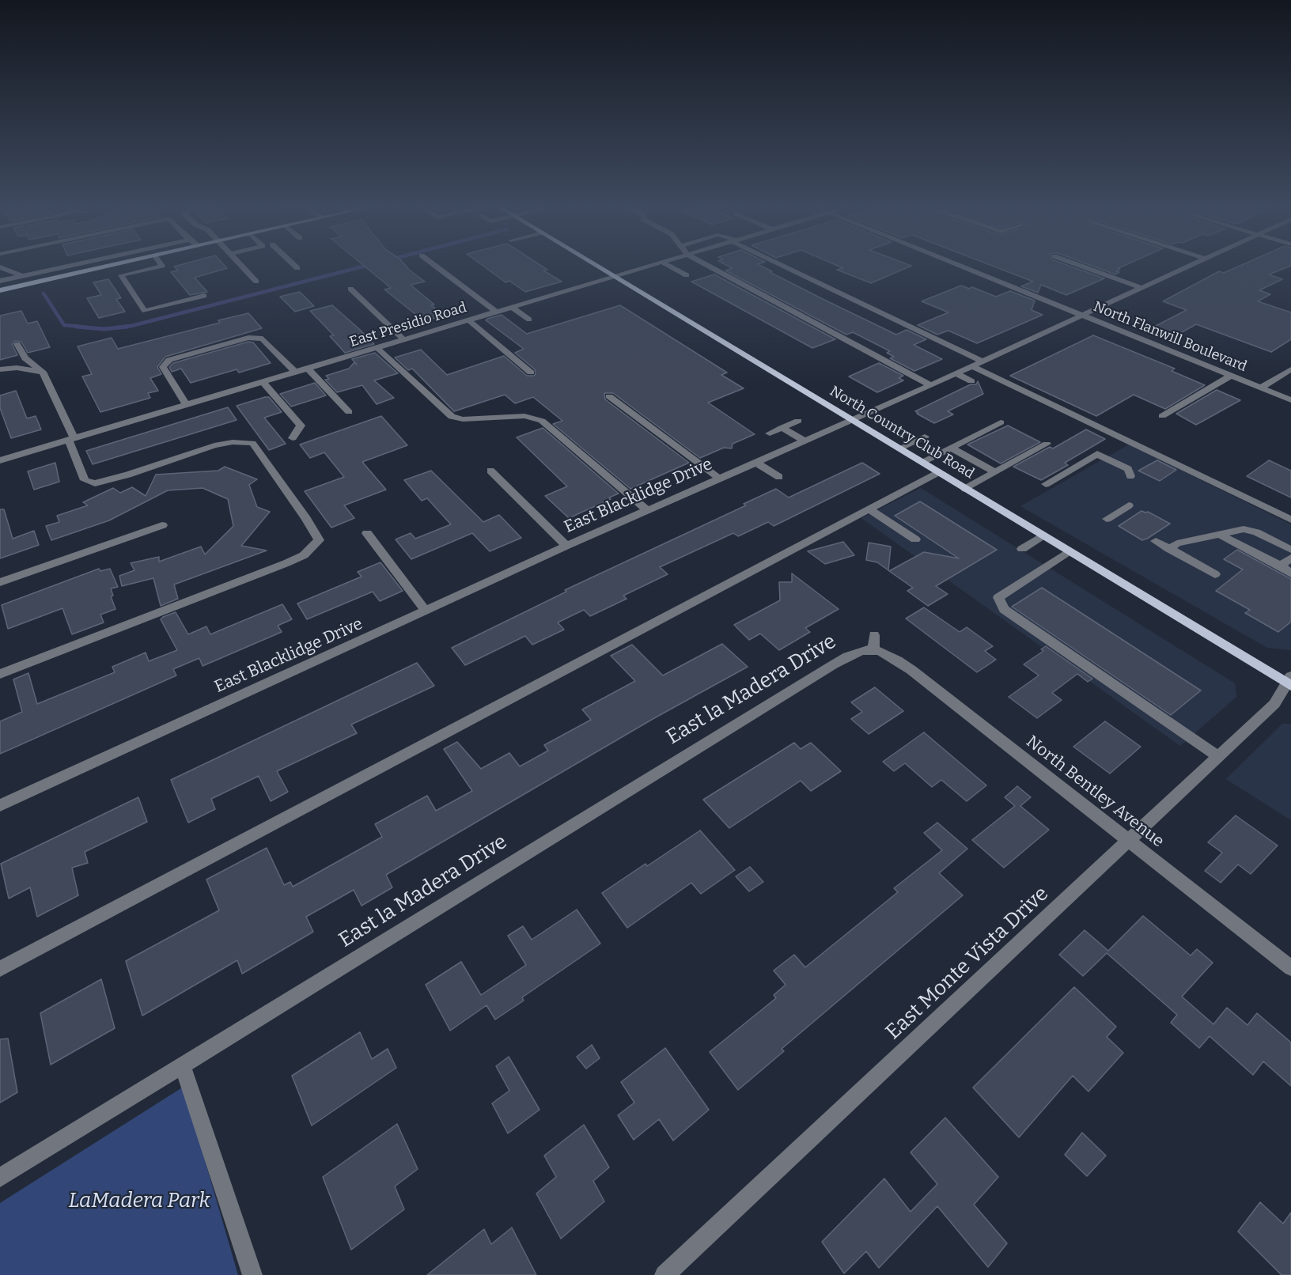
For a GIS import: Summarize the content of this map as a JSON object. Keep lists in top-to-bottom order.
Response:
{
  "streets": {
    "main road": ["North Country Club Road"],
    "street": [
      "East Presidio Road",
      "North Flanwill Boulevard",
      "East Blacklidge Drive",
      "East la Madera Drive",
      "North Bentley Avenue",
      "East Monte Vista Drive"
    ]
  },
  "crossings": [
    ["East Presidio Road", "North Country Club Road"],
    ["North Flanwill Boulevard", "East Blacklidge Drive"],
    ["North Country Club Road", "East Blacklidge Drive"],
    ["North Country Club Road", "East Monte Vista Drive"],
    ["East la Madera Drive", "North Bentley Avenue"],
    ["North Bentley Avenue", "East Monte Vista Drive"]
  ],
  "parks": ["LaMadera Park"]
}
